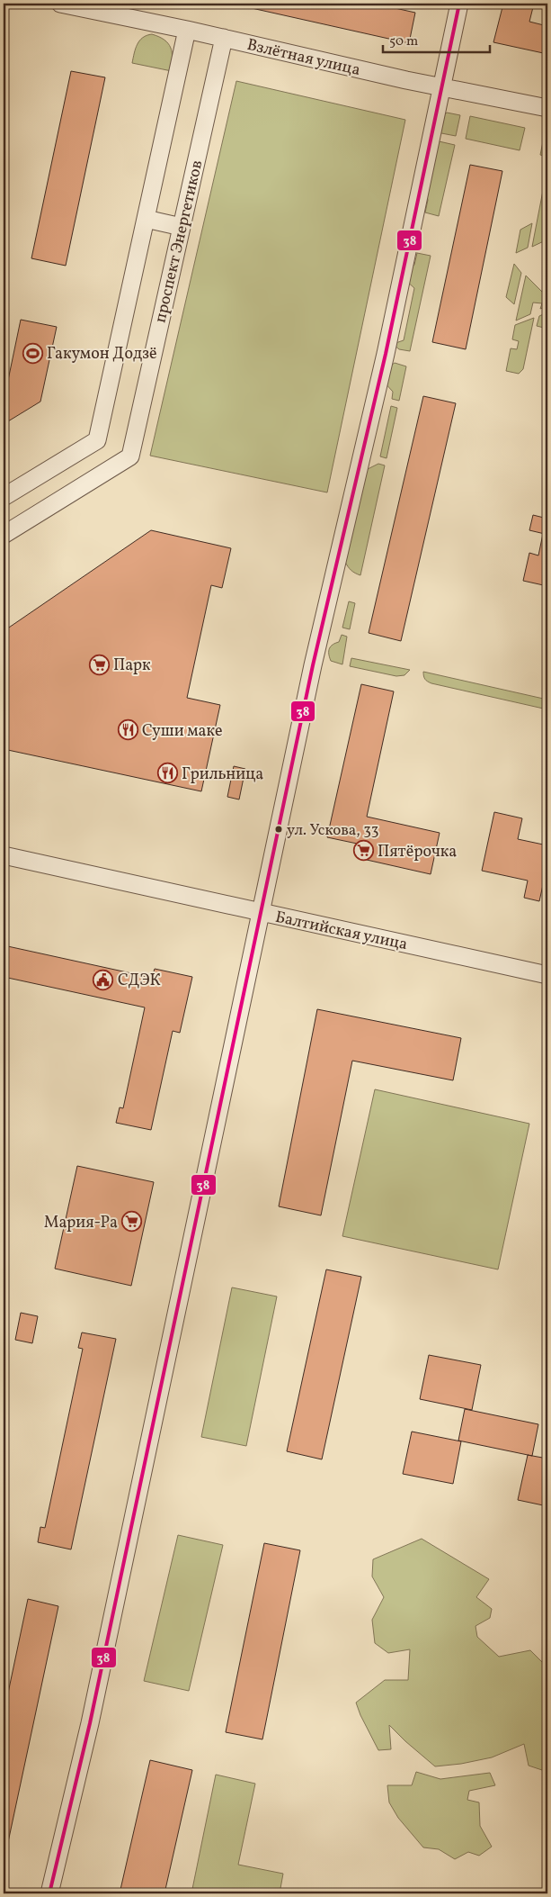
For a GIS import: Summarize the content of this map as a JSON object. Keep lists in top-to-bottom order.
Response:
{
  "streets": {
    "street": ["Взлётная улица", "проспект Энергетиков", "Балтийская улица"]
  },
  "crossings": [
    ["Взлётная улица", "проспект Энергетиков"]
  ],
  "places": {
    "sports": ["Гакумон Додзё"],
    "supermarket": ["Парк", "Пятёрочка", "Мария-Ра"],
    "restaurant": ["Суши маке", "Грильница"],
    "other": ["ул. Ускова, 33"],
    "public building": ["СДЭК"]
  },
  "lines": ["transit line 38"],
  "scale_bar": "50 m"
}
